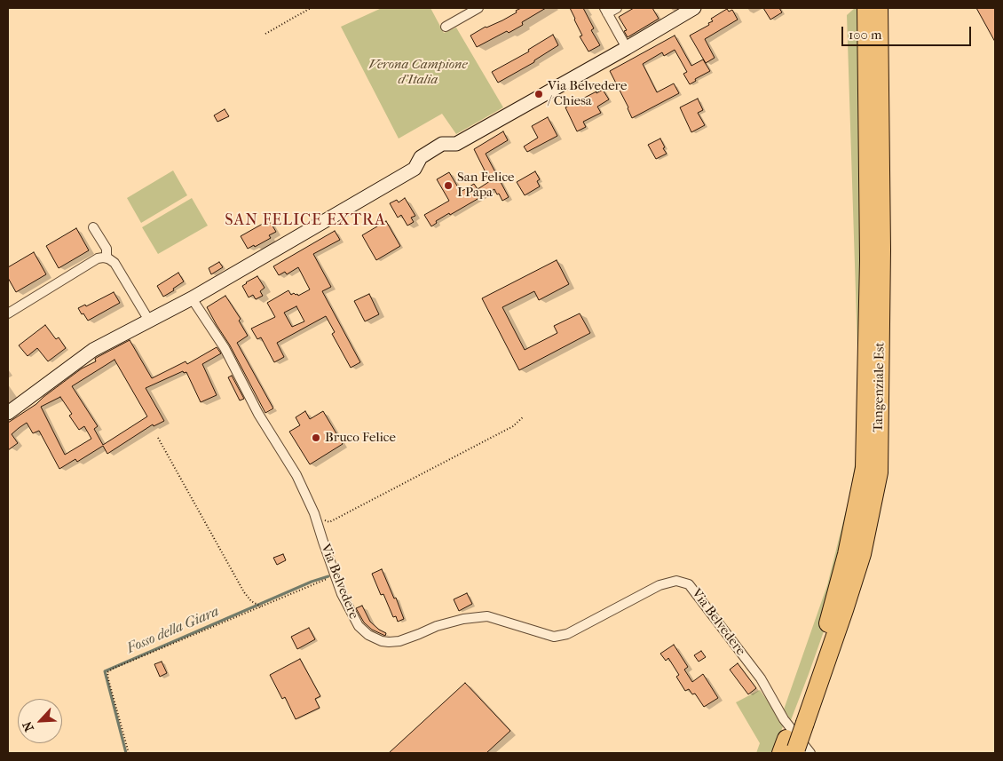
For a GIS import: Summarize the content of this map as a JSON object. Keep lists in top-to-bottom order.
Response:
{
  "streets": {
    "highway": ["Tangenziale Est"],
    "street": ["Via Belvedere"]
  },
  "crossings": [
    ["Tangenziale Est", "Via Belvedere"]
  ],
  "districts": ["SAN FELICE EXTRA"],
  "water": ["Fosso della Giara"],
  "parks": ["Verona Campione d'Italia"],
  "places": ["Via Belvedere / Chiesa", "San Felice I Papa", "Bruco Felice"],
  "scale_bar": "100 m",
  "north": "bottom left"
}
